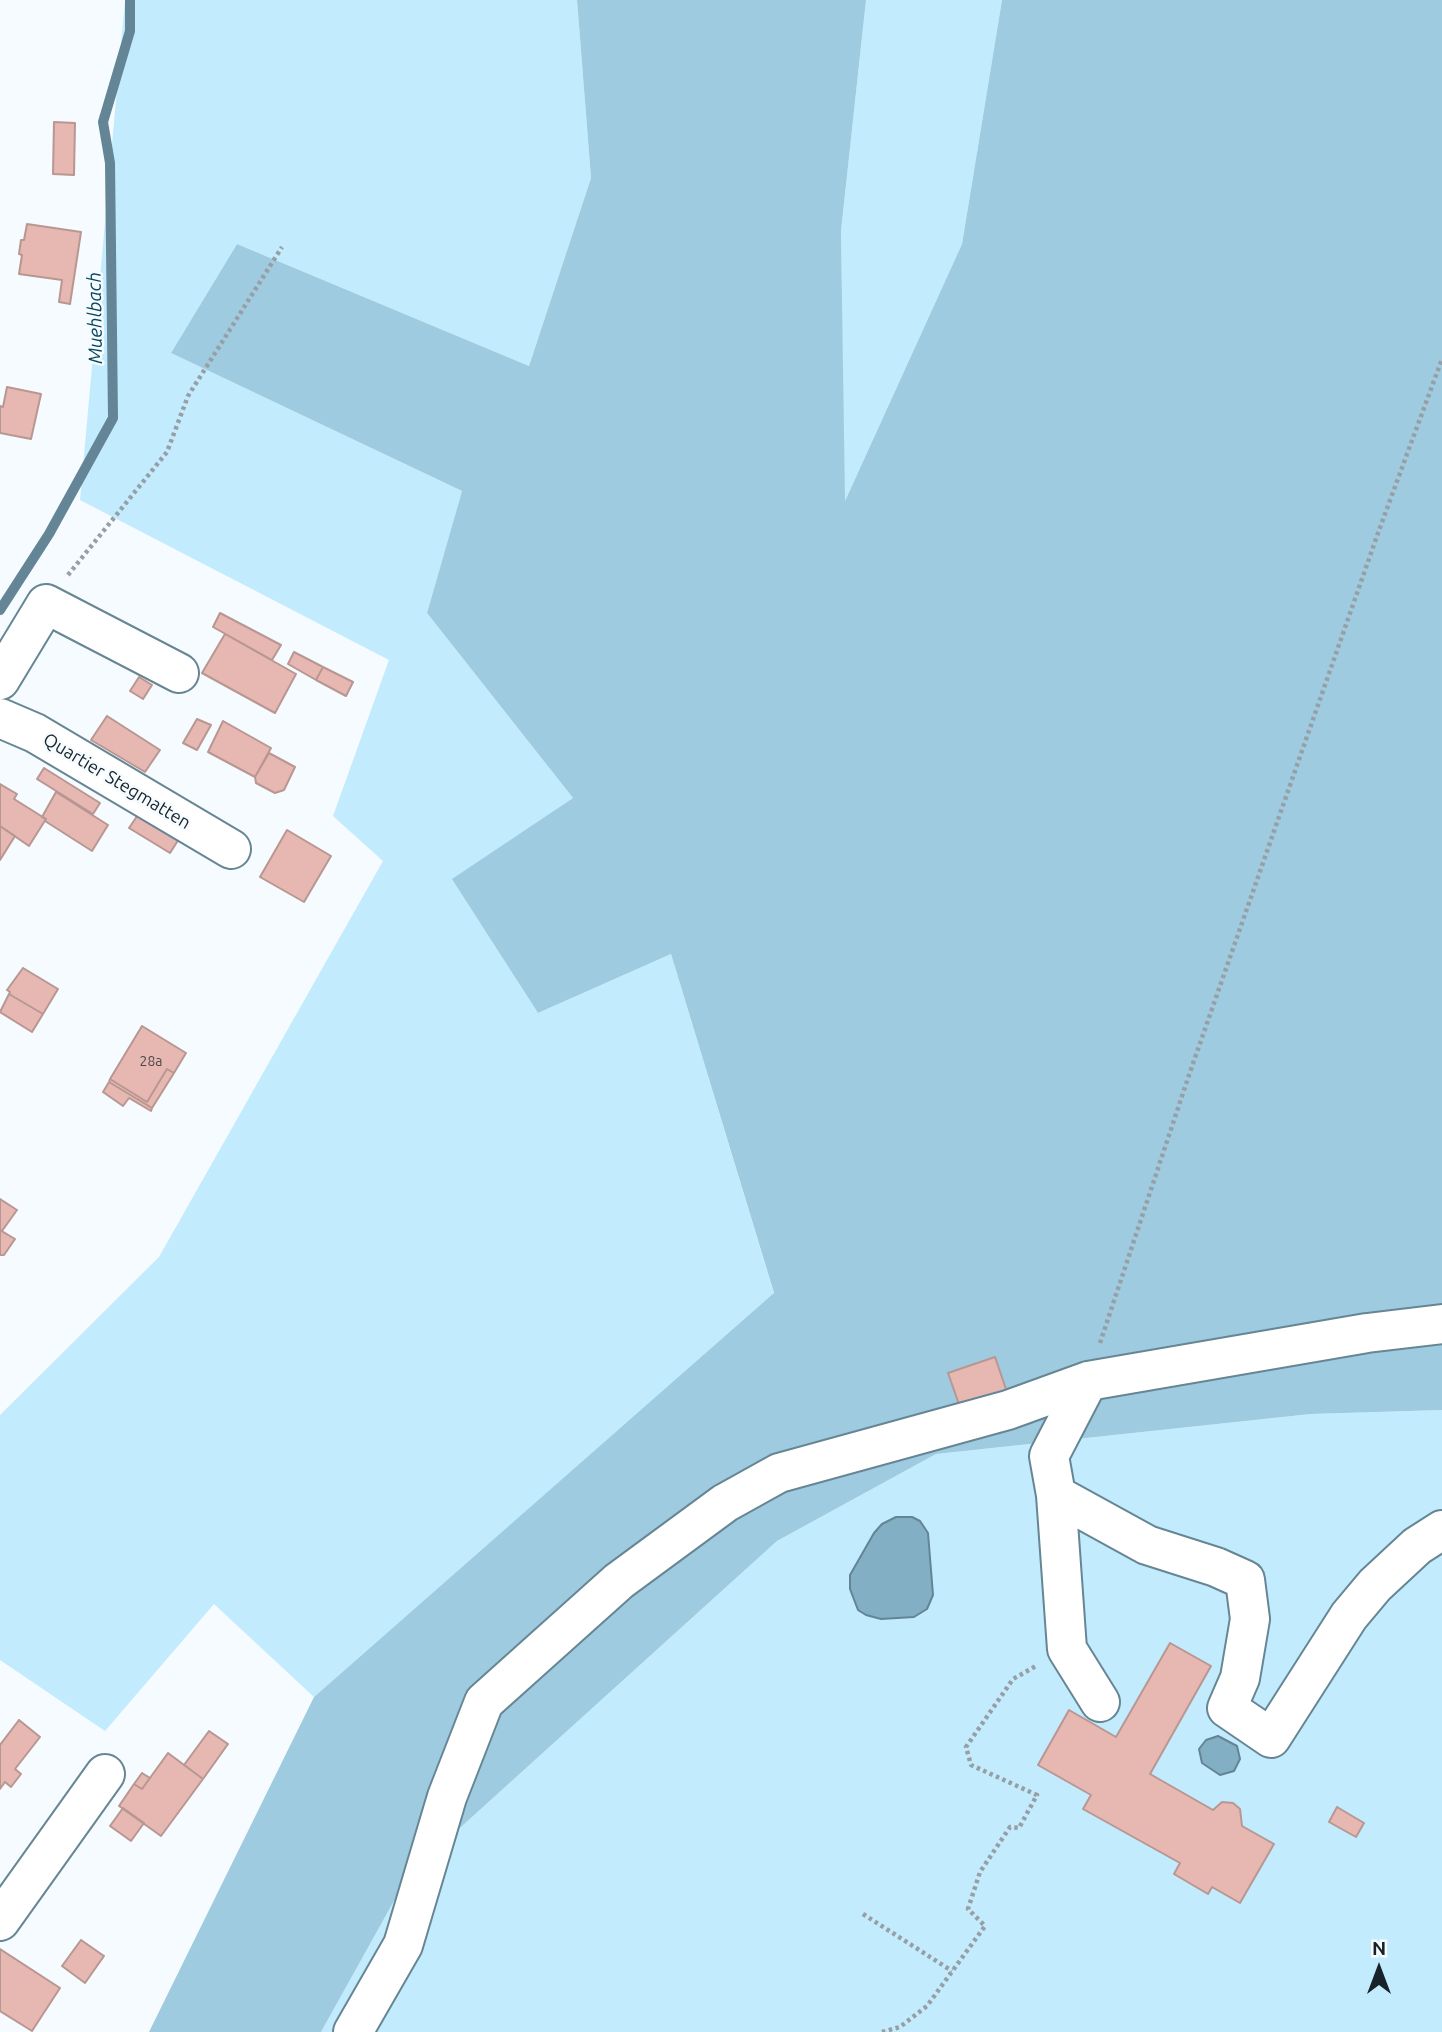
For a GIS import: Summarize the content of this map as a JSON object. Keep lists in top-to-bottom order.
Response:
{
  "streets": {
    "street": ["Quartier Stegmatten"]
  },
  "water": ["Muehlbach"],
  "house_numbers": ["28a"],
  "north": "top"
}
